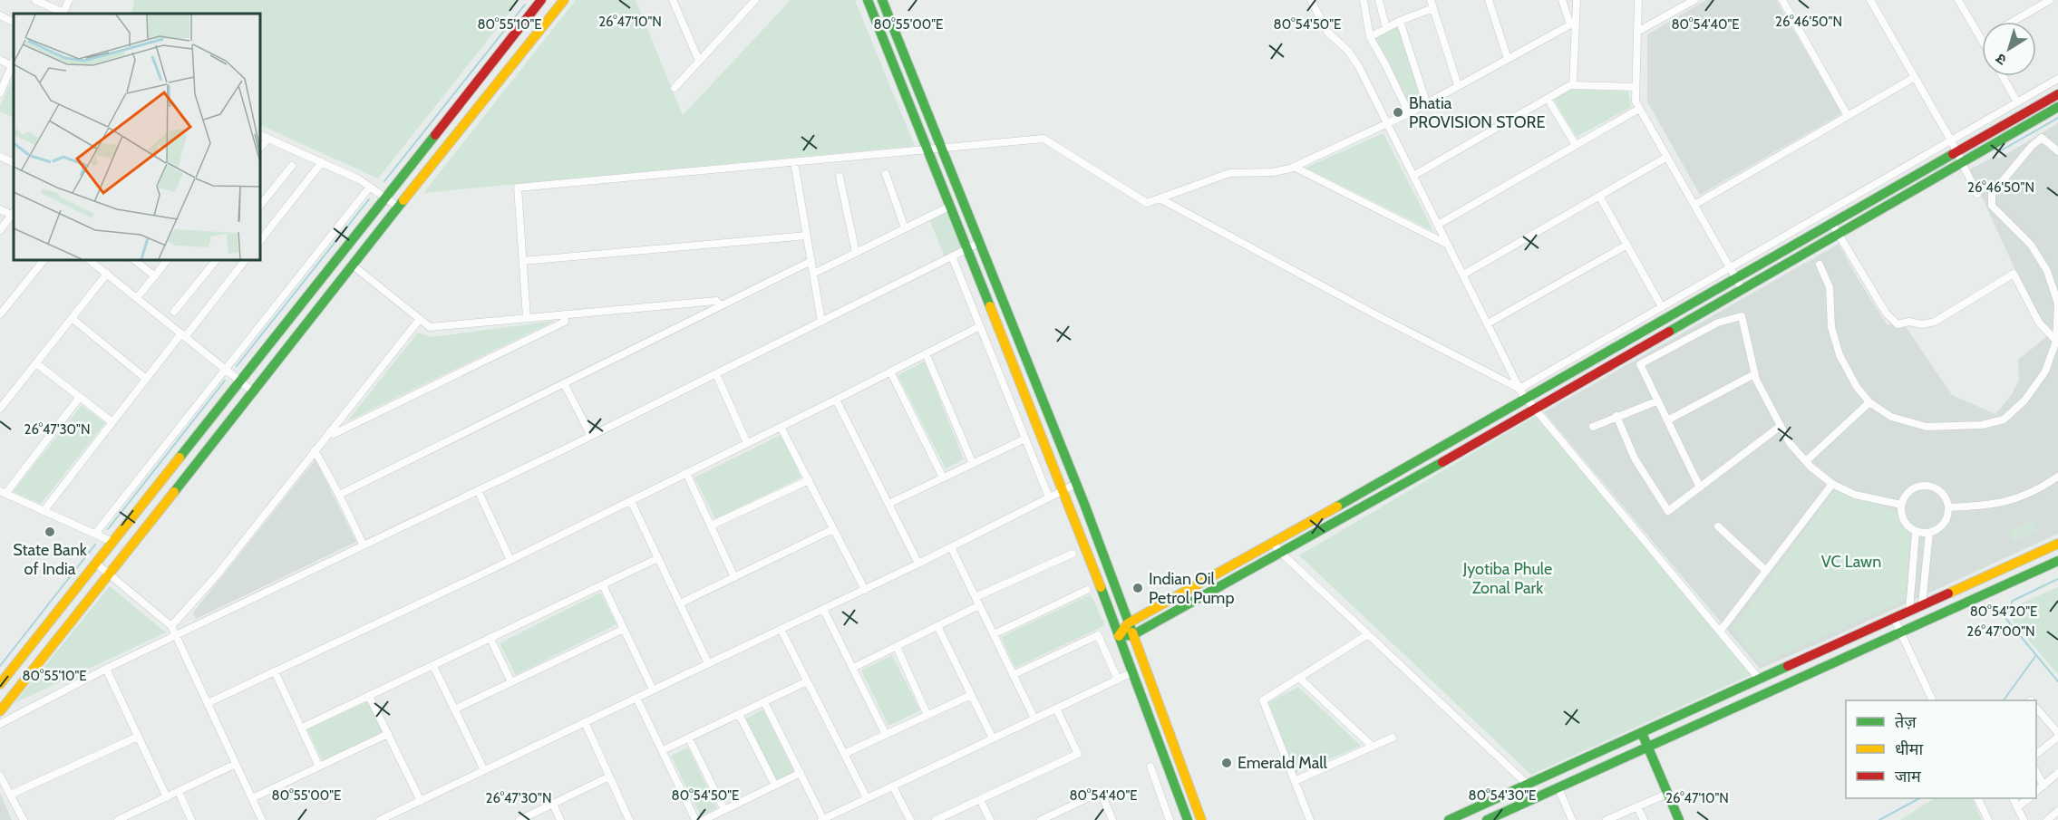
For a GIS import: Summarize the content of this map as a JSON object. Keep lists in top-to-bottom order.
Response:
{
  "parks": ["VC Lawn", "Jyotiba Phule Zonal Park"],
  "places": [
    "Bhatia PROVISION STORE",
    "State Bank of India",
    "Indian Oil Petrol Pump",
    "Emerald Mall"
  ],
  "legend": ["तेज़", "धीमा", "जाम"],
  "north": "bottom left",
  "coordinates": [
    "26°47'10\"N",
    "26°46'50\"N",
    "80°55'10\"E",
    "80°55'00\"E",
    "80°54'50\"E",
    "80°54'40\"E",
    "26°47'30\"N",
    "80°54'20\"E",
    "26°47'00\"N",
    "80°54'30\"E"
  ]
}
